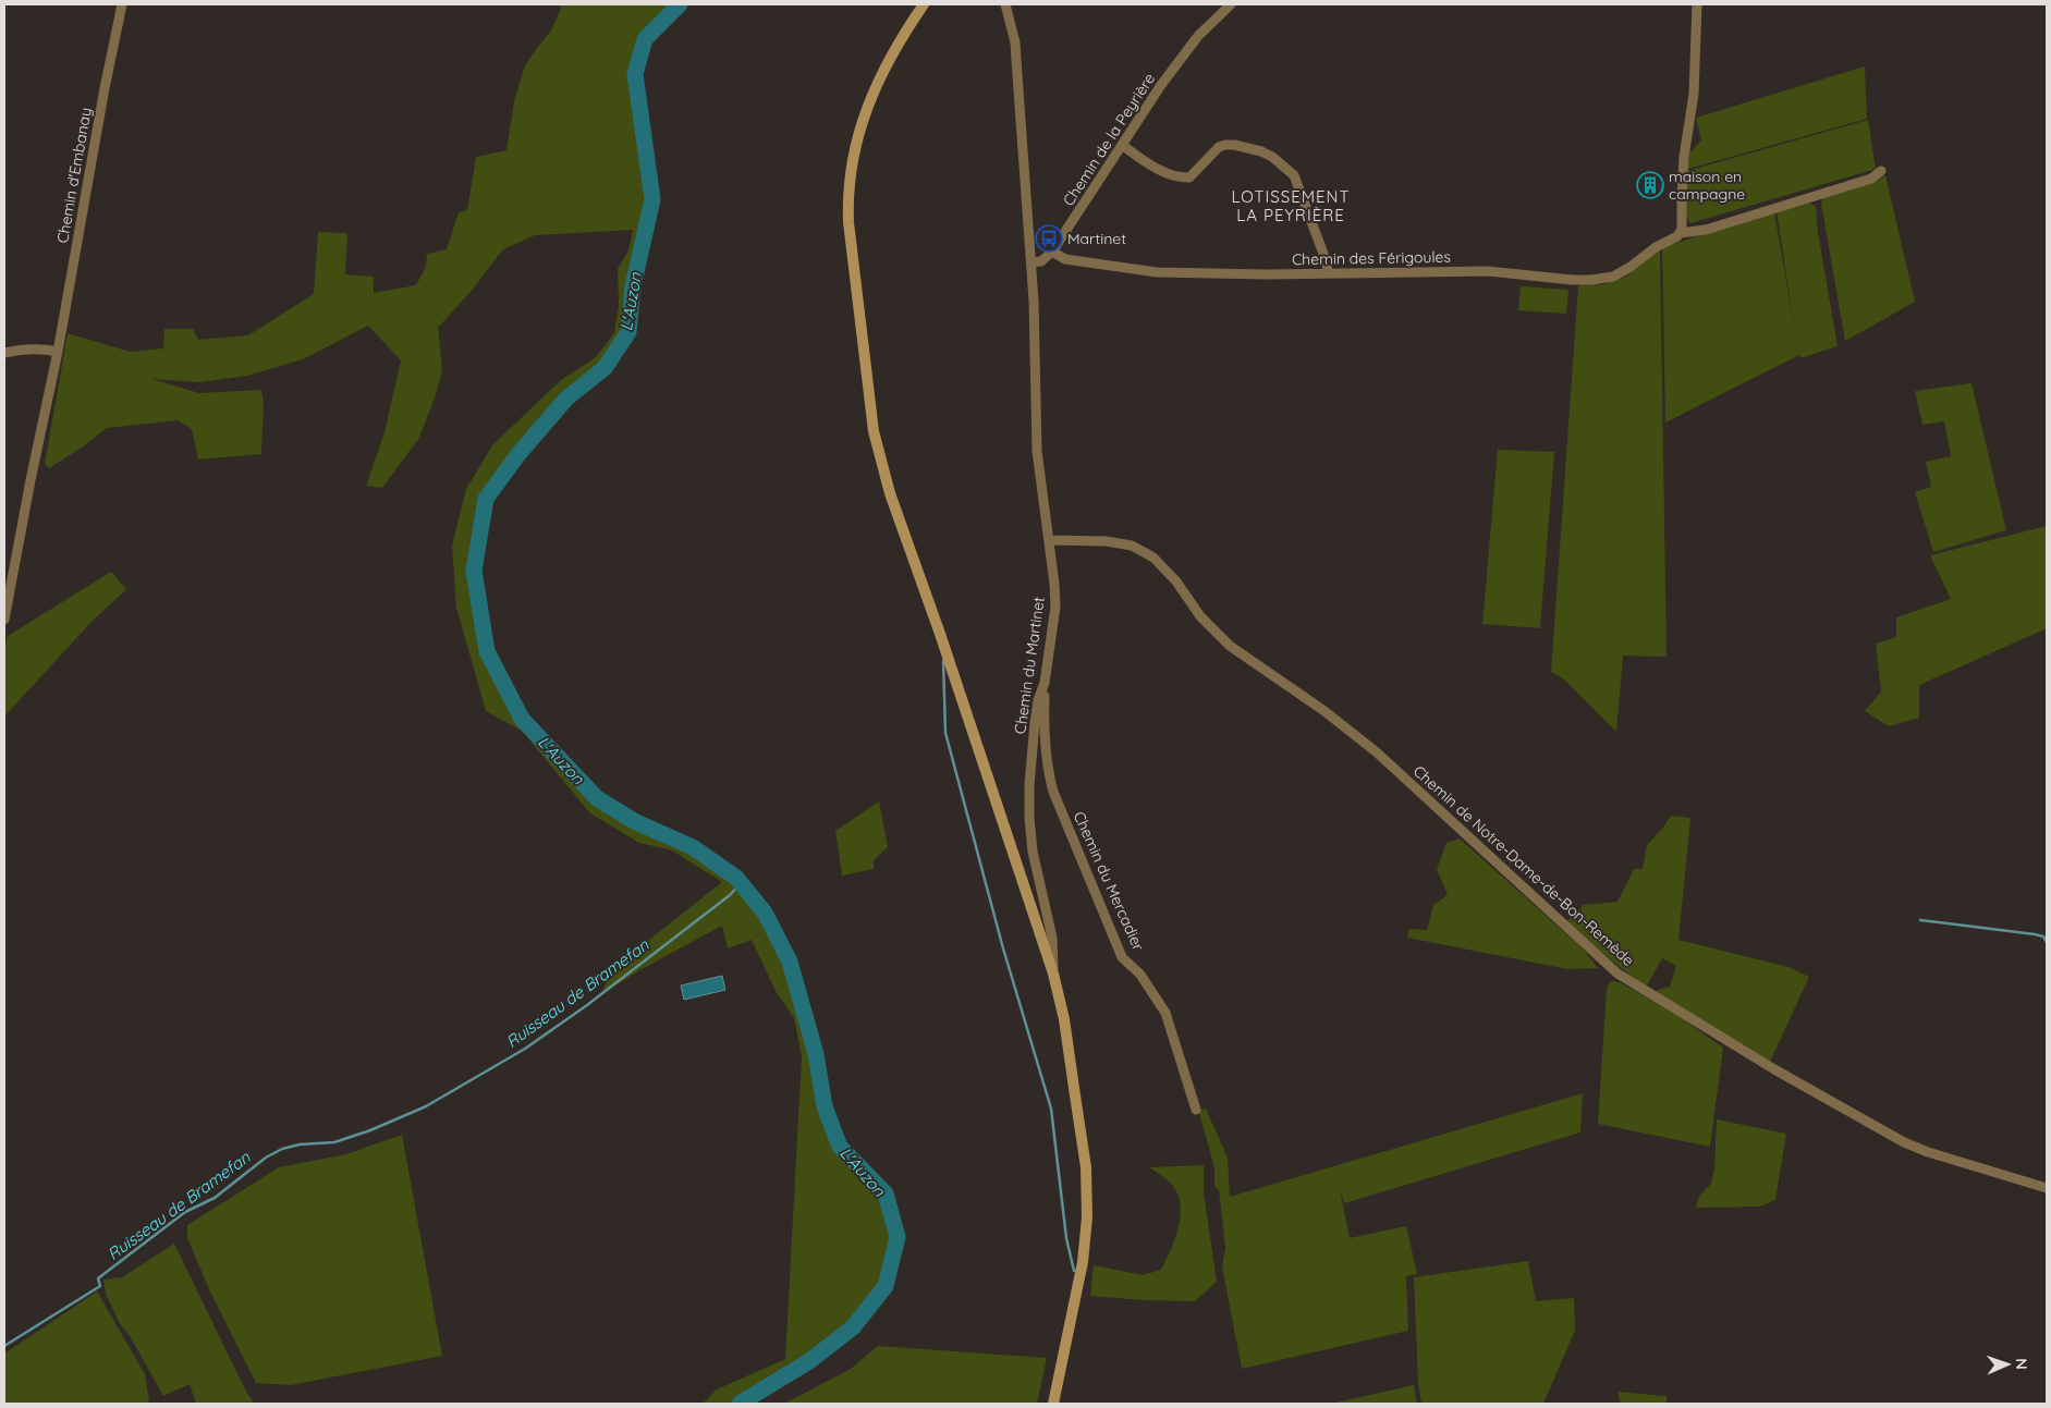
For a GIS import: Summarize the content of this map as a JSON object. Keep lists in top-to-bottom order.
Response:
{
  "streets": {
    "street": [
      "Chemin de la Peyrière",
      "Chemin d'Embanay",
      "Chemin des Férigoules",
      "Chemin du Martinet",
      "Chemin de Notre-Dame-de-Bon-Remède",
      "Chemin du Mercadier"
    ]
  },
  "crossings": [
    ["Chemin de la Peyrière", "Chemin des Férigoules"],
    ["Chemin de la Peyrière", "Chemin du Martinet"],
    ["Chemin du Martinet", "Chemin de Notre-Dame-de-Bon-Remède"],
    ["Chemin du Martinet", "Chemin du Mercadier"]
  ],
  "districts": ["LOTISSEMENT LA PEYRIÈRE"],
  "water": ["L'Auzon", "Ruisseau de Bramefan"],
  "places": {
    "building": ["maison en campagne"],
    "bus stop": ["Martinet"]
  },
  "north": "right"
}
